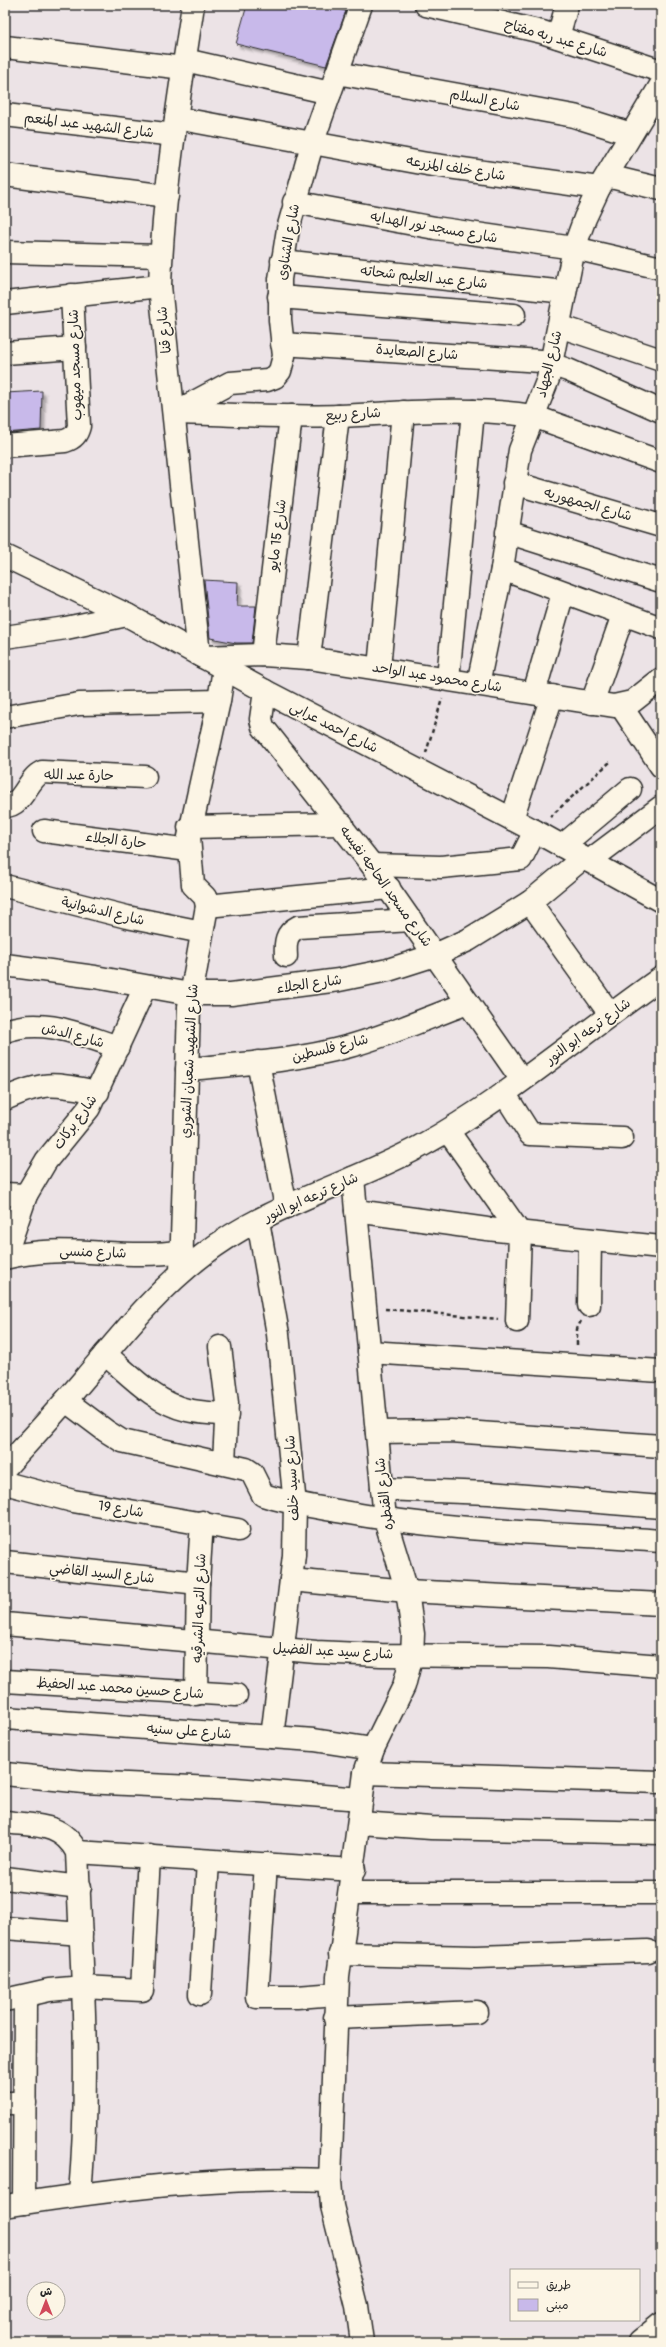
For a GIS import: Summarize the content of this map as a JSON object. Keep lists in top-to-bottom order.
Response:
{
  "streets": {
    "main road": [
      "شارع عبد ربه مفتاح",
      "شارع السلام",
      "شارع الشهيد عبد المنعم",
      "شارع خلف المزرعه",
      "شارع مسجد نور الهدايه",
      "شارع الشناوى",
      "شارع عبد العليم شحاته",
      "شارع قنا",
      "شارع الصعايدة",
      "شارع الجهاد",
      "شارع مسجد ميهوب",
      "شارع ربيع",
      "شارع الجمهوريه",
      "شارع 15 مايو",
      "شارع محمود عبد الواحد",
      "شارع احمد عرابى",
      "حارة عبد الله",
      "حارة الجلاء",
      "شارع مسجد الحاجه نفيسه",
      "شارع الدشوانية",
      "شارع الجلاء",
      "شارع ترعه ابو النور",
      "شارع الدش",
      "شارع فلسطين",
      "شارع الشهيد شعبان الشوري",
      "شارع بركات",
      "شارع منسى",
      "شارع سيد خلف",
      "شارع القنطره",
      "شارع 19",
      "شارع السيد القاضي",
      "شارع الترعه الشرقيه",
      "شارع سيد عبد الفضيل",
      "شارع حسين محمد عبد الحفيظ",
      "شارع على سنيه"
    ]
  },
  "crossings": [
    ["شارع السلام", "شارع الشناوى"],
    ["شارع السلام", "شارع الجهاد"],
    ["شارع الشهيد عبد المنعم", "شارع خلف المزرعه"],
    ["شارع الشهيد عبد المنعم", "شارع الشناوى"],
    ["شارع الشهيد عبد المنعم", "شارع قنا"],
    ["شارع خلف المزرعه", "شارع الشناوى"],
    ["شارع خلف المزرعه", "شارع الجهاد"],
    ["شارع مسجد نور الهدايه", "شارع الشناوى"],
    ["شارع مسجد نور الهدايه", "شارع الجهاد"],
    ["شارع الشناوى", "شارع عبد العليم شحاته"],
    ["شارع الشناوى", "شارع قنا"],
    ["شارع الشناوى", "شارع الصعايدة"],
    ["شارع الشناوى", "شارع ربيع"],
    ["شارع عبد العليم شحاته", "شارع الجهاد"],
    ["شارع قنا", "شارع ربيع"],
    ["شارع قنا", "شارع محمود عبد الواحد"],
    ["شارع قنا", "شارع احمد عرابى"],
    ["شارع الصعايدة", "شارع الجهاد"],
    ["شارع الجهاد", "شارع ربيع"],
    ["شارع الجهاد", "شارع الجمهوريه"],
    ["شارع الجهاد", "شارع محمود عبد الواحد"],
    ["شارع ربيع", "شارع 15 مايو"],
    ["شارع 15 مايو", "شارع محمود عبد الواحد"],
    ["شارع محمود عبد الواحد", "شارع احمد عرابى"],
    ["شارع احمد عرابى", "شارع مسجد الحاجه نفيسه"],
    ["شارع احمد عرابى", "شارع الجلاء"],
    ["شارع مسجد الحاجه نفيسه", "شارع الجلاء"],
    ["شارع مسجد الحاجه نفيسه", "شارع ترعه ابو النور"],
    ["شارع مسجد الحاجه نفيسه", "شارع فلسطين"],
    ["شارع الدشوانية", "شارع الشهيد شعبان الشوري"],
    ["شارع الجلاء", "شارع الشهيد شعبان الشوري"],
    ["شارع الجلاء", "شارع بركات"],
    ["شارع ترعه ابو النور", "شارع الشهيد شعبان الشوري"],
    ["شارع ترعه ابو النور", "شارع منسى"],
    ["شارع ترعه ابو النور", "شارع سيد خلف"],
    ["شارع ترعه ابو النور", "شارع القنطره"],
    ["شارع الدش", "شارع بركات"],
    ["شارع فلسطين", "شارع الشهيد شعبان الشوري"],
    ["شارع الشهيد شعبان الشوري", "شارع منسى"],
    ["شارع بركات", "شارع منسى"],
    ["شارع سيد خلف", "شارع سيد عبد الفضيل"],
    ["شارع سيد خلف", "شارع على سنيه"],
    ["شارع القنطره", "شارع سيد عبد الفضيل"],
    ["شارع القنطره", "شارع على سنيه"],
    ["شارع 19", "شارع الترعه الشرقيه"],
    ["شارع السيد القاضي", "شارع الترعه الشرقيه"],
    ["شارع الترعه الشرقيه", "شارع سيد عبد الفضيل"],
    ["شارع الترعه الشرقيه", "شارع حسين محمد عبد الحفيظ"]
  ],
  "legend": ["طريق", "مبنى"],
  "north": "top"
}
